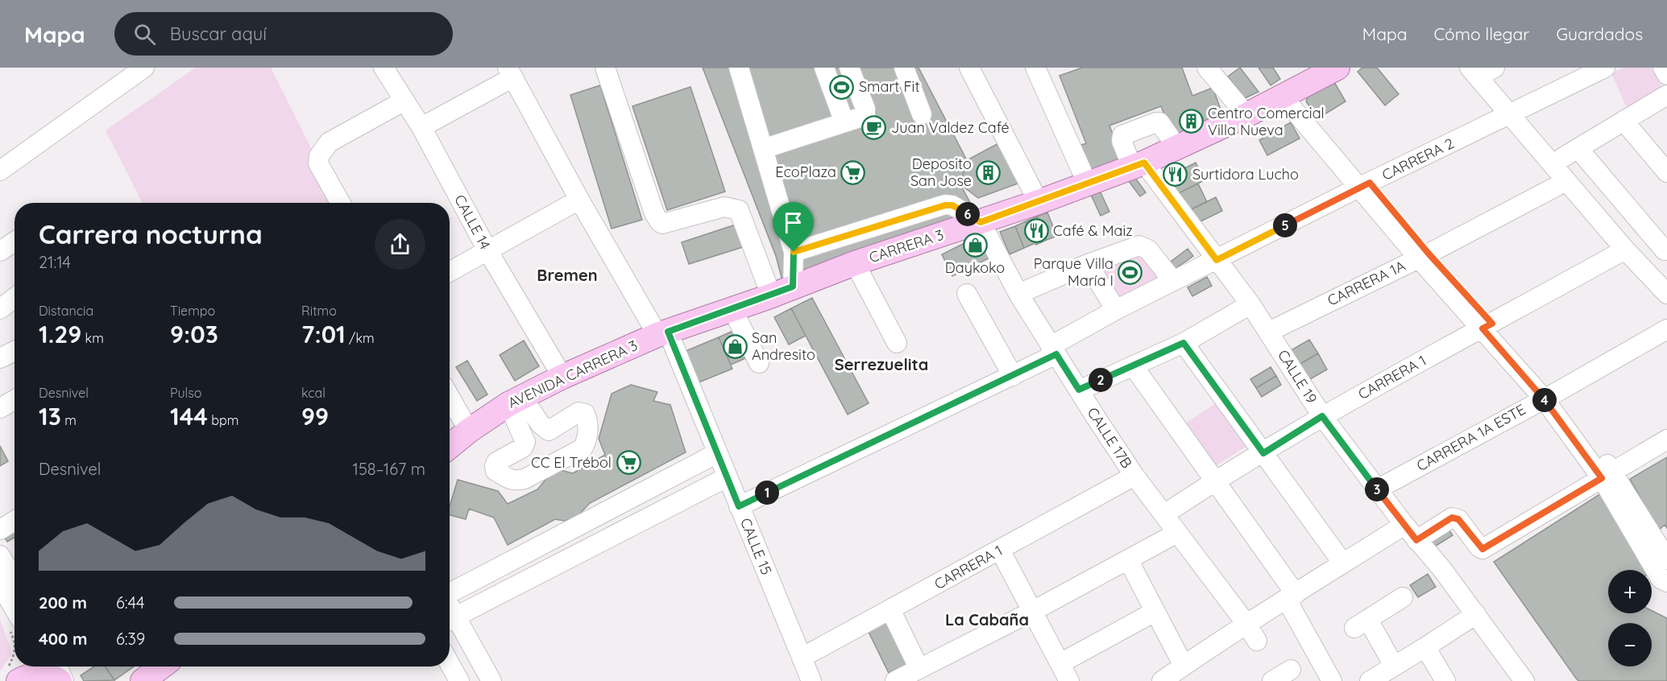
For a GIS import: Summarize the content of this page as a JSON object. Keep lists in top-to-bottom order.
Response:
{
  "streets": {
    "main road": ["CARRERA 3", "AVENIDA CARRERA 3"],
    "street": [
      "CARRERA 2",
      "CALLE 14",
      "CARRERA 1A",
      "CALLE 19",
      "CARRERA 1",
      "CALLE 17B",
      "CARRERA 1A ESTE",
      "CALLE 15"
    ]
  },
  "crossings": [
    ["CARRERA 2", "CALLE 19"],
    ["CARRERA 2", "CALLE 17B"],
    ["CARRERA 2", "CALLE 15"],
    ["CALLE 14", "AVENIDA CARRERA 3"],
    ["CARRERA 3", "AVENIDA CARRERA 3"],
    ["CARRERA 3", "CALLE 19"],
    ["CARRERA 3", "CALLE 17B"],
    ["CARRERA 3", "CALLE 15"],
    ["CARRERA 1A", "CALLE 19"],
    ["AVENIDA CARRERA 3", "CALLE 15"],
    ["CALLE 19", "CARRERA 1"],
    ["CALLE 19", "CARRERA 1A ESTE"],
    ["CARRERA 1", "CALLE 17B"],
    ["CARRERA 1", "CALLE 15"]
  ],
  "districts": ["Bremen", "Serrezuelita", "La Cabaña"],
  "places": {
    "sports": ["Smart Fit", "Parque Villa María I"],
    "building": ["Centro Comercial Villa Nueva", "Deposito San Jose"],
    "cafe": ["Juan Valdez Café"],
    "supermarket": ["EcoPlaza", "CC El Trébol"],
    "restaurant": ["Surtidora Lucho", "Café & Maiz"],
    "shop": ["Daykoko", "San Andresito"]
  },
  "page": {
    "header": "Mapa",
    "search": "Buscar aquí",
    "nav": ["Mapa", "Cómo llegar", "Guardados"],
    "pins": [
      "6",
      "5",
      "2",
      "4",
      "3",
      "1"
    ],
    "heading": ["Carrera nocturna", "21:14"],
    "stats": [
      ["Distancia", "1.29 km"],
      ["Tiempo", "9:03"],
      ["Ritmo", "7:01 /km"],
      ["Desnivel", "13 m"],
      ["Pulso", "144 bpm"],
      ["kcal", "99"]
    ],
    "chart": ["Desnivel", "158–167 m"],
    "map_buttons": ["+", "−"],
    "list": [
      {
        "name": "200 m",
        "note": "6:44"
      },
      {
        "name": "400 m",
        "note": "6:39"
      }
    ]
  }
}
